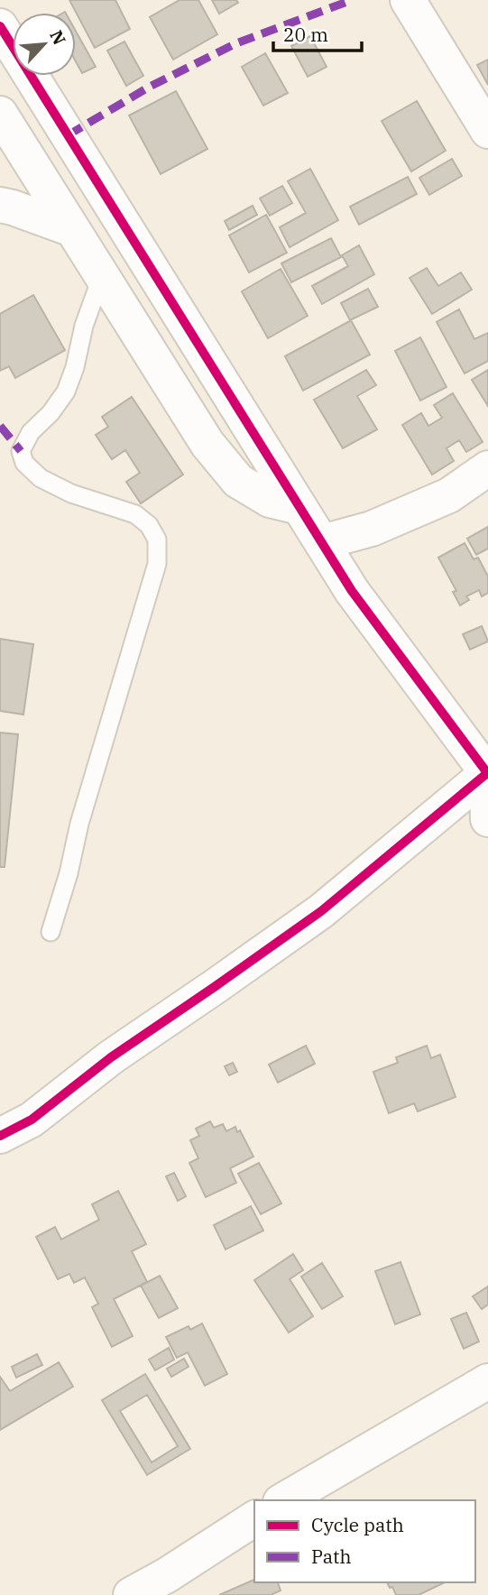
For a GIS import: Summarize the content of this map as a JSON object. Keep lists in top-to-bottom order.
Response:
{
  "legend": ["Cycle path", "Path"],
  "scale_bar": "20 m",
  "north": "top right"
}
